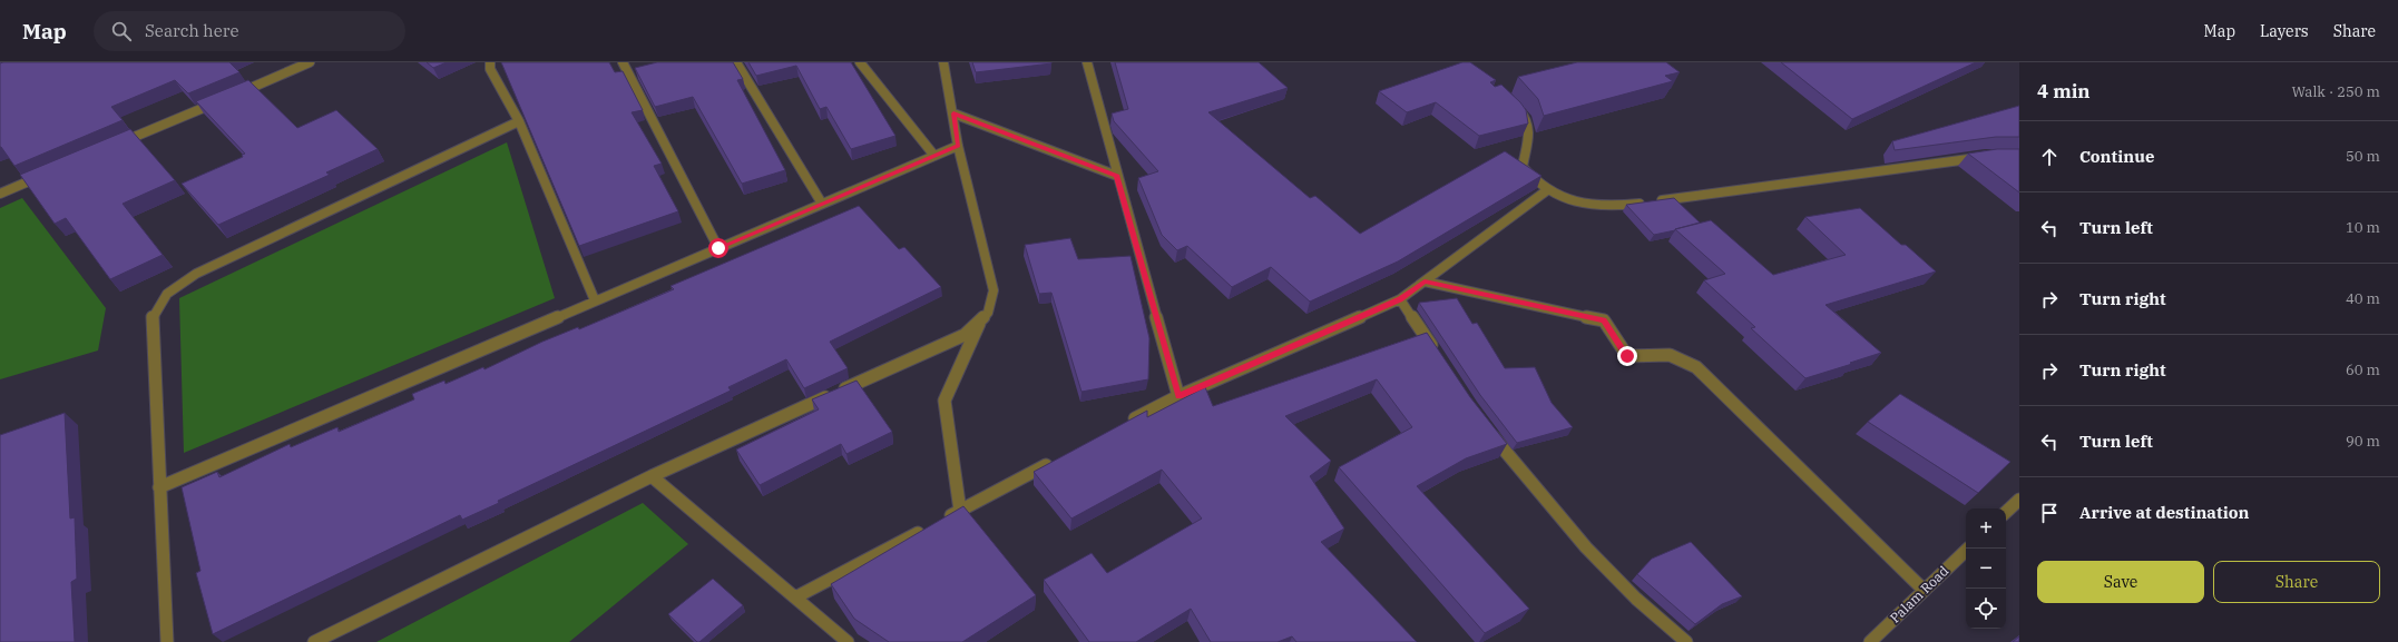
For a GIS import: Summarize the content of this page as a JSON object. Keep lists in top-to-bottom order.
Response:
{
  "streets": {
    "street": ["Palam Road"]
  },
  "page": {
    "header": "Map",
    "search": "Search here",
    "nav": ["Map", "Layers", "Share"],
    "heading": ["4 min", "Walk · 250 m"],
    "list": [
      ["Continue", "50 m"],
      ["Turn left", "10 m"],
      ["Turn right", "40 m"],
      ["Turn right", "60 m"],
      ["Turn left", "90 m"],
      "Arrive at destination"
    ],
    "map_buttons": ["+", "−"],
    "buttons": ["Save", "Share"]
  }
}
